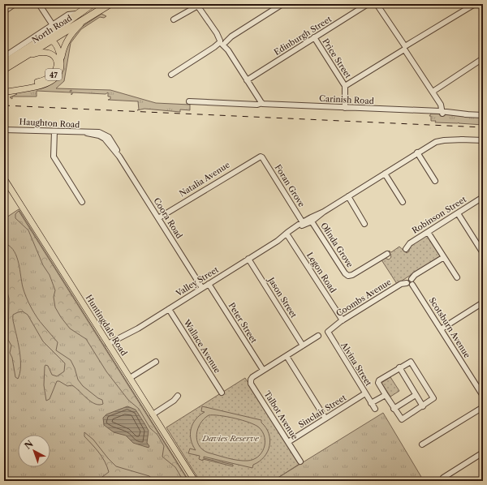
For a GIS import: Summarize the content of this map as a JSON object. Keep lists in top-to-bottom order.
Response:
{
  "streets": {
    "highway": ["North Road"],
    "main road": ["47", "Huntingdale Road"],
    "street": [
      "Edinburgh Street",
      "Price Street",
      "Carinish Road",
      "Haughton Road",
      "Natalia Avenue",
      "Foran Grove",
      "Robinson Street",
      "Coora Road",
      "Olinda Grove",
      "Legon Road",
      "Valley Street",
      "Jason Street",
      "Coombs Avenue",
      "Peter Street",
      "Scotsburn Avenue",
      "Wallace Avenue",
      "Alvina Street",
      "Sinclair Street",
      "Talbot Avenue"
    ]
  },
  "crossings": [
    ["North Road", "47"],
    ["Edinburgh Street", "Price Street"],
    ["Price Street", "Carinish Road"],
    ["Haughton Road", "Coora Road"],
    ["Natalia Avenue", "Foran Grove"],
    ["Natalia Avenue", "Coora Road"],
    ["Foran Grove", "Valley Street"],
    ["Coora Road", "Valley Street"],
    ["Olinda Grove", "Valley Street"],
    ["Legon Road", "Valley Street"],
    ["Legon Road", "Coombs Avenue"],
    ["Valley Street", "Jason Street"],
    ["Valley Street", "Peter Street"],
    ["Valley Street", "Huntingdale Road"],
    ["Valley Street", "Wallace Avenue"],
    ["Coombs Avenue", "Scotsburn Avenue"],
    ["Coombs Avenue", "Alvina Street"],
    ["Peter Street", "Talbot Avenue"],
    ["Alvina Street", "Sinclair Street"],
    ["Sinclair Street", "Talbot Avenue"]
  ],
  "parks": ["Davies Reserve"],
  "north": "top left"
}
